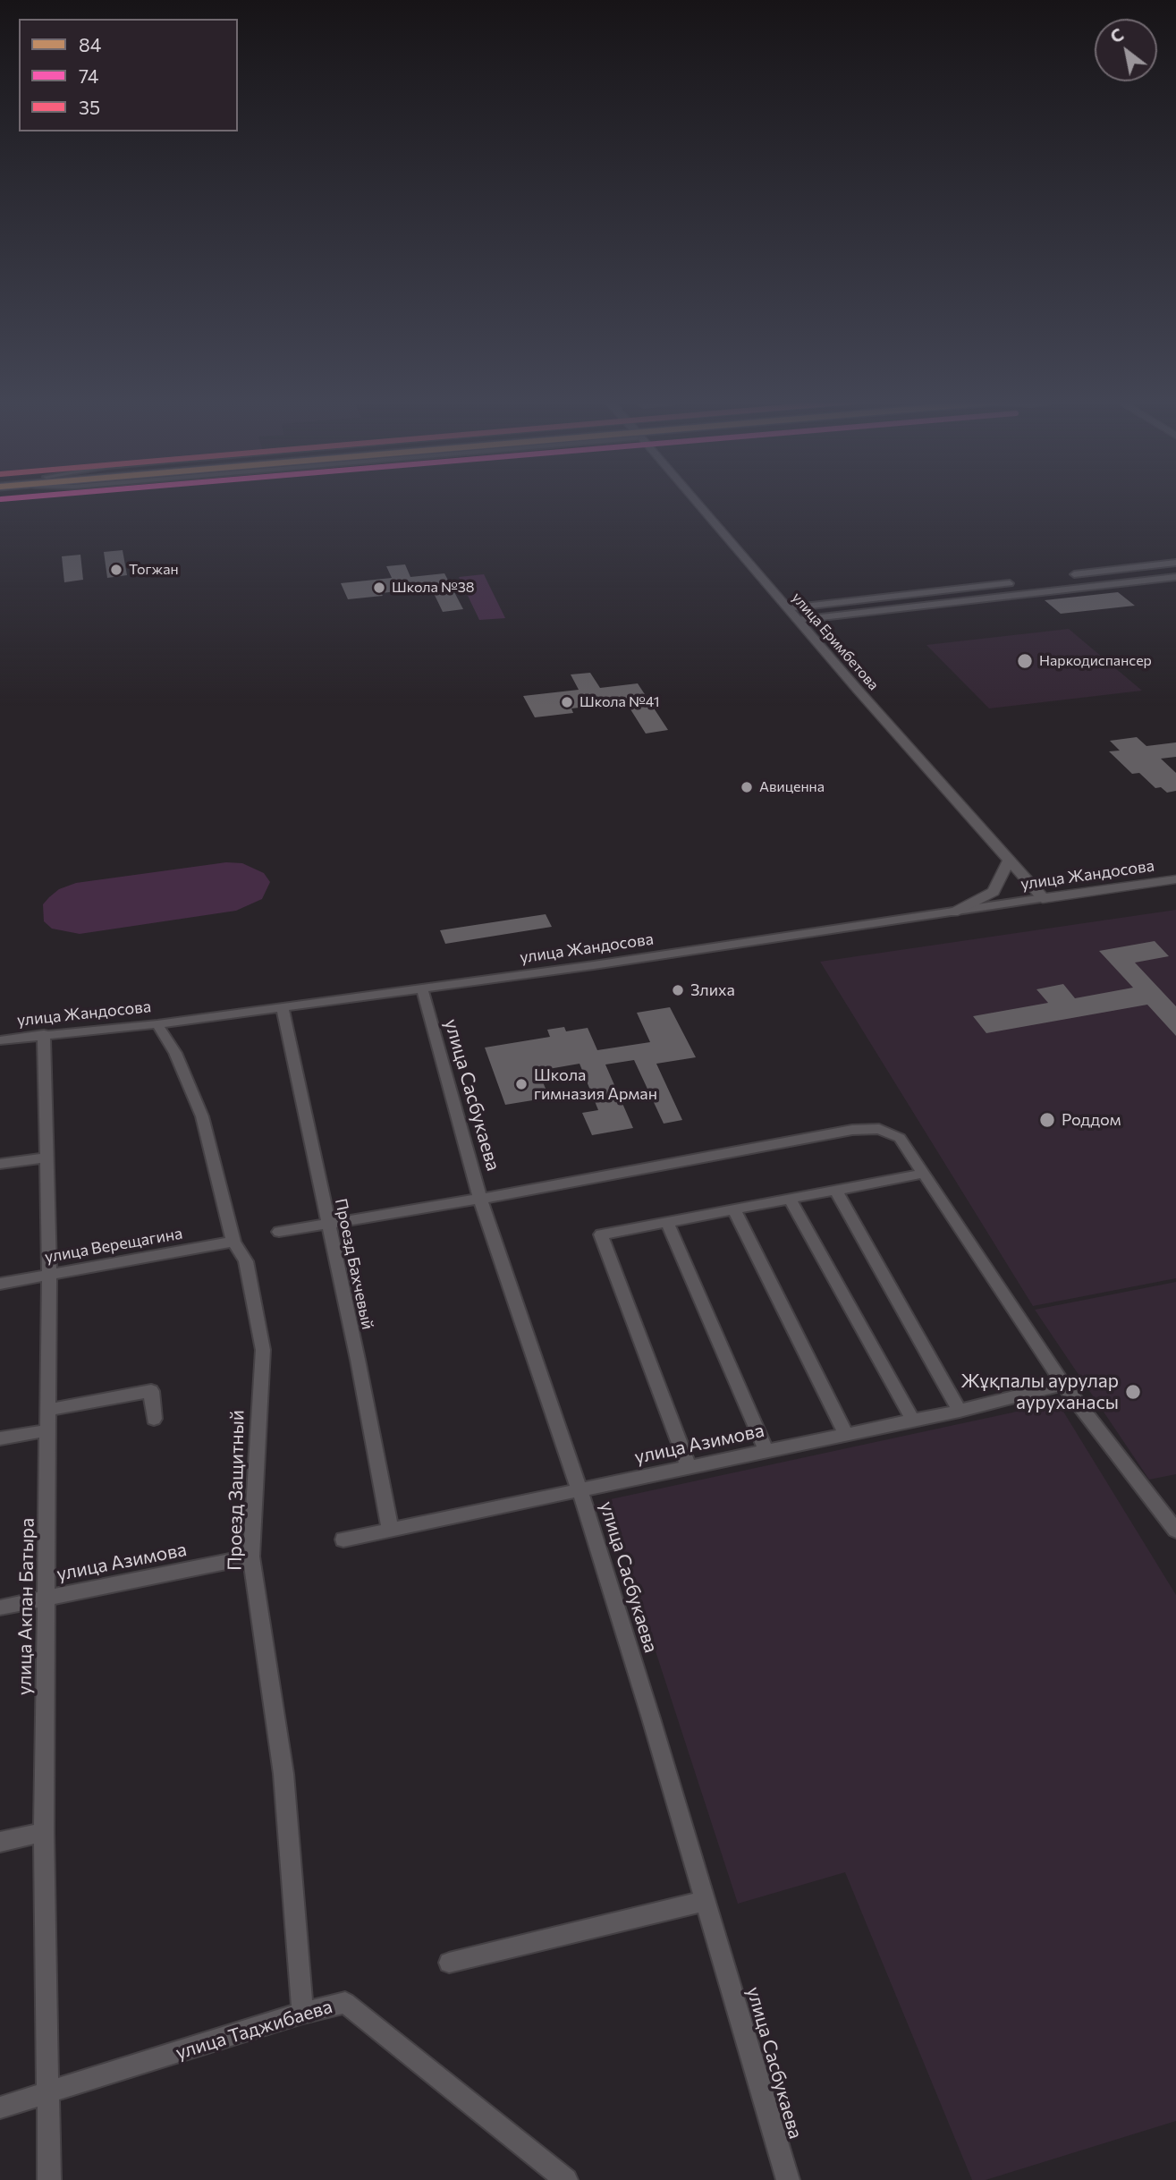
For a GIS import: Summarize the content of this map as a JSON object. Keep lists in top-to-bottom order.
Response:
{
  "streets": {
    "street": [
      "улица Еримбетова",
      "улица Жандосова",
      "улица Сасбукаева",
      "улица Верещагина",
      "Проезд Бахчевый",
      "улица Азимова",
      "Проезд Защитный",
      "улица Акпан Батыра",
      "улица Таджибаева"
    ]
  },
  "crossings": [
    ["улица Еримбетова", "улица Жандосова"],
    ["улица Жандосова", "улица Сасбукаева"],
    ["улица Жандосова", "Проезд Бахчевый"],
    ["улица Жандосова", "Проезд Защитный"],
    ["улица Жандосова", "улица Акпан Батыра"],
    ["улица Сасбукаева", "улица Азимова"],
    ["улица Верещагина", "Проезд Защитный"],
    ["улица Верещагина", "улица Акпан Батыра"],
    ["Проезд Бахчевый", "улица Азимова"],
    ["улица Азимова", "Проезд Защитный"],
    ["улица Азимова", "улица Акпан Батыра"],
    ["Проезд Защитный", "улица Таджибаева"],
    ["улица Акпан Батыра", "улица Таджибаева"]
  ],
  "places": [
    "Тогжан",
    "Школа №38",
    "Наркодиспансер",
    "Школа №41",
    "Авиценна",
    "Злиха",
    "Школа гимназия Арман",
    "Роддом",
    "Жұқпалы аурулар ауруханасы"
  ],
  "legend": ["84", "74", "35"],
  "north": "top left"
}
